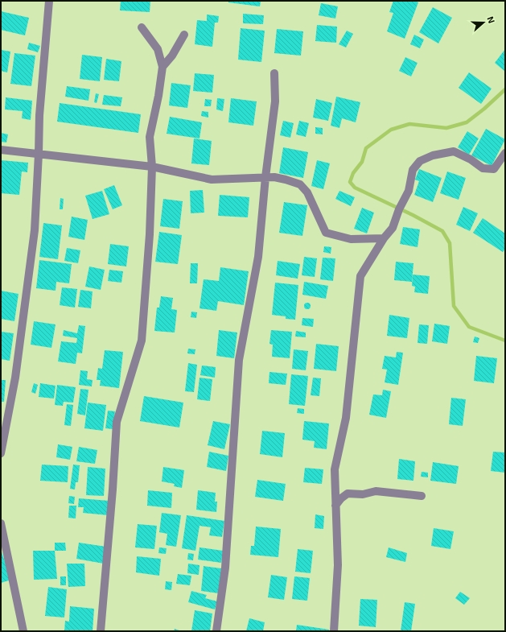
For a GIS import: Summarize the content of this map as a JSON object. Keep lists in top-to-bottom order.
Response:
{
  "north": "right"
}
